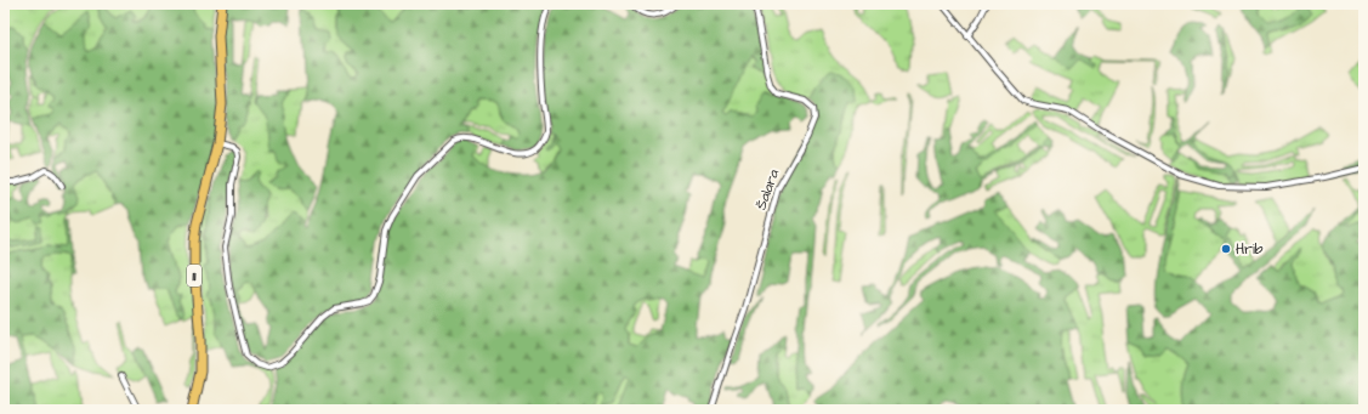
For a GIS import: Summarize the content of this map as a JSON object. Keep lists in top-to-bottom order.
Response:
{
  "streets": {
    "main road": ["11"],
    "street": ["Šalara"]
  },
  "places": ["Hrib"]
}
